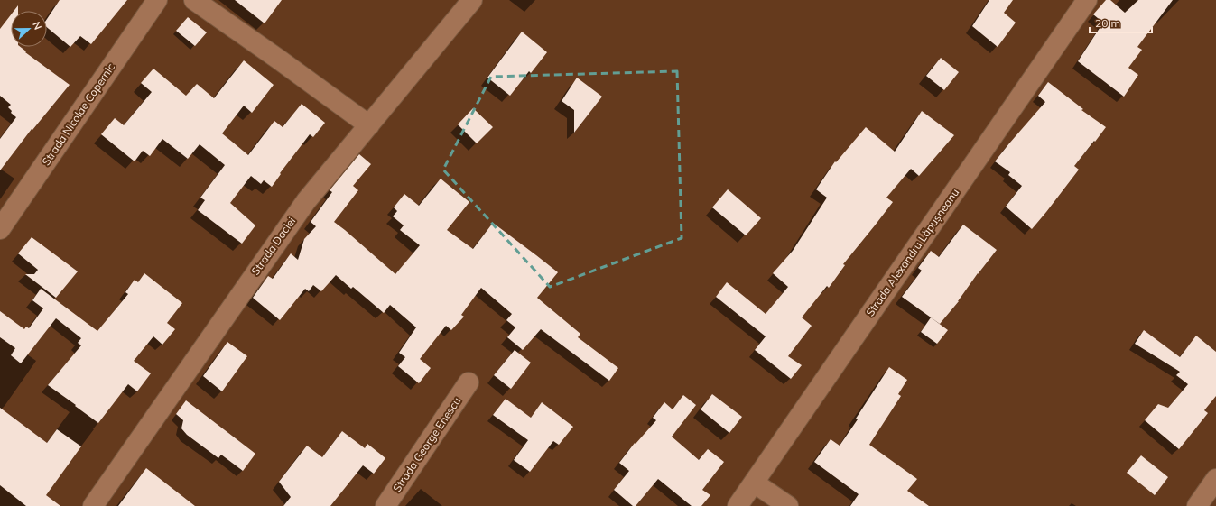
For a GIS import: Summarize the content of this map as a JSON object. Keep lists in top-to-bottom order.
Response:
{
  "streets": {
    "street": [
      "Strada Nicolae Copernic",
      "Strada Daciei",
      "Strada Alexandru Lăpușneanu",
      "Strada George Enescu"
    ]
  },
  "scale_bar": "20 m",
  "north": "right"
}
